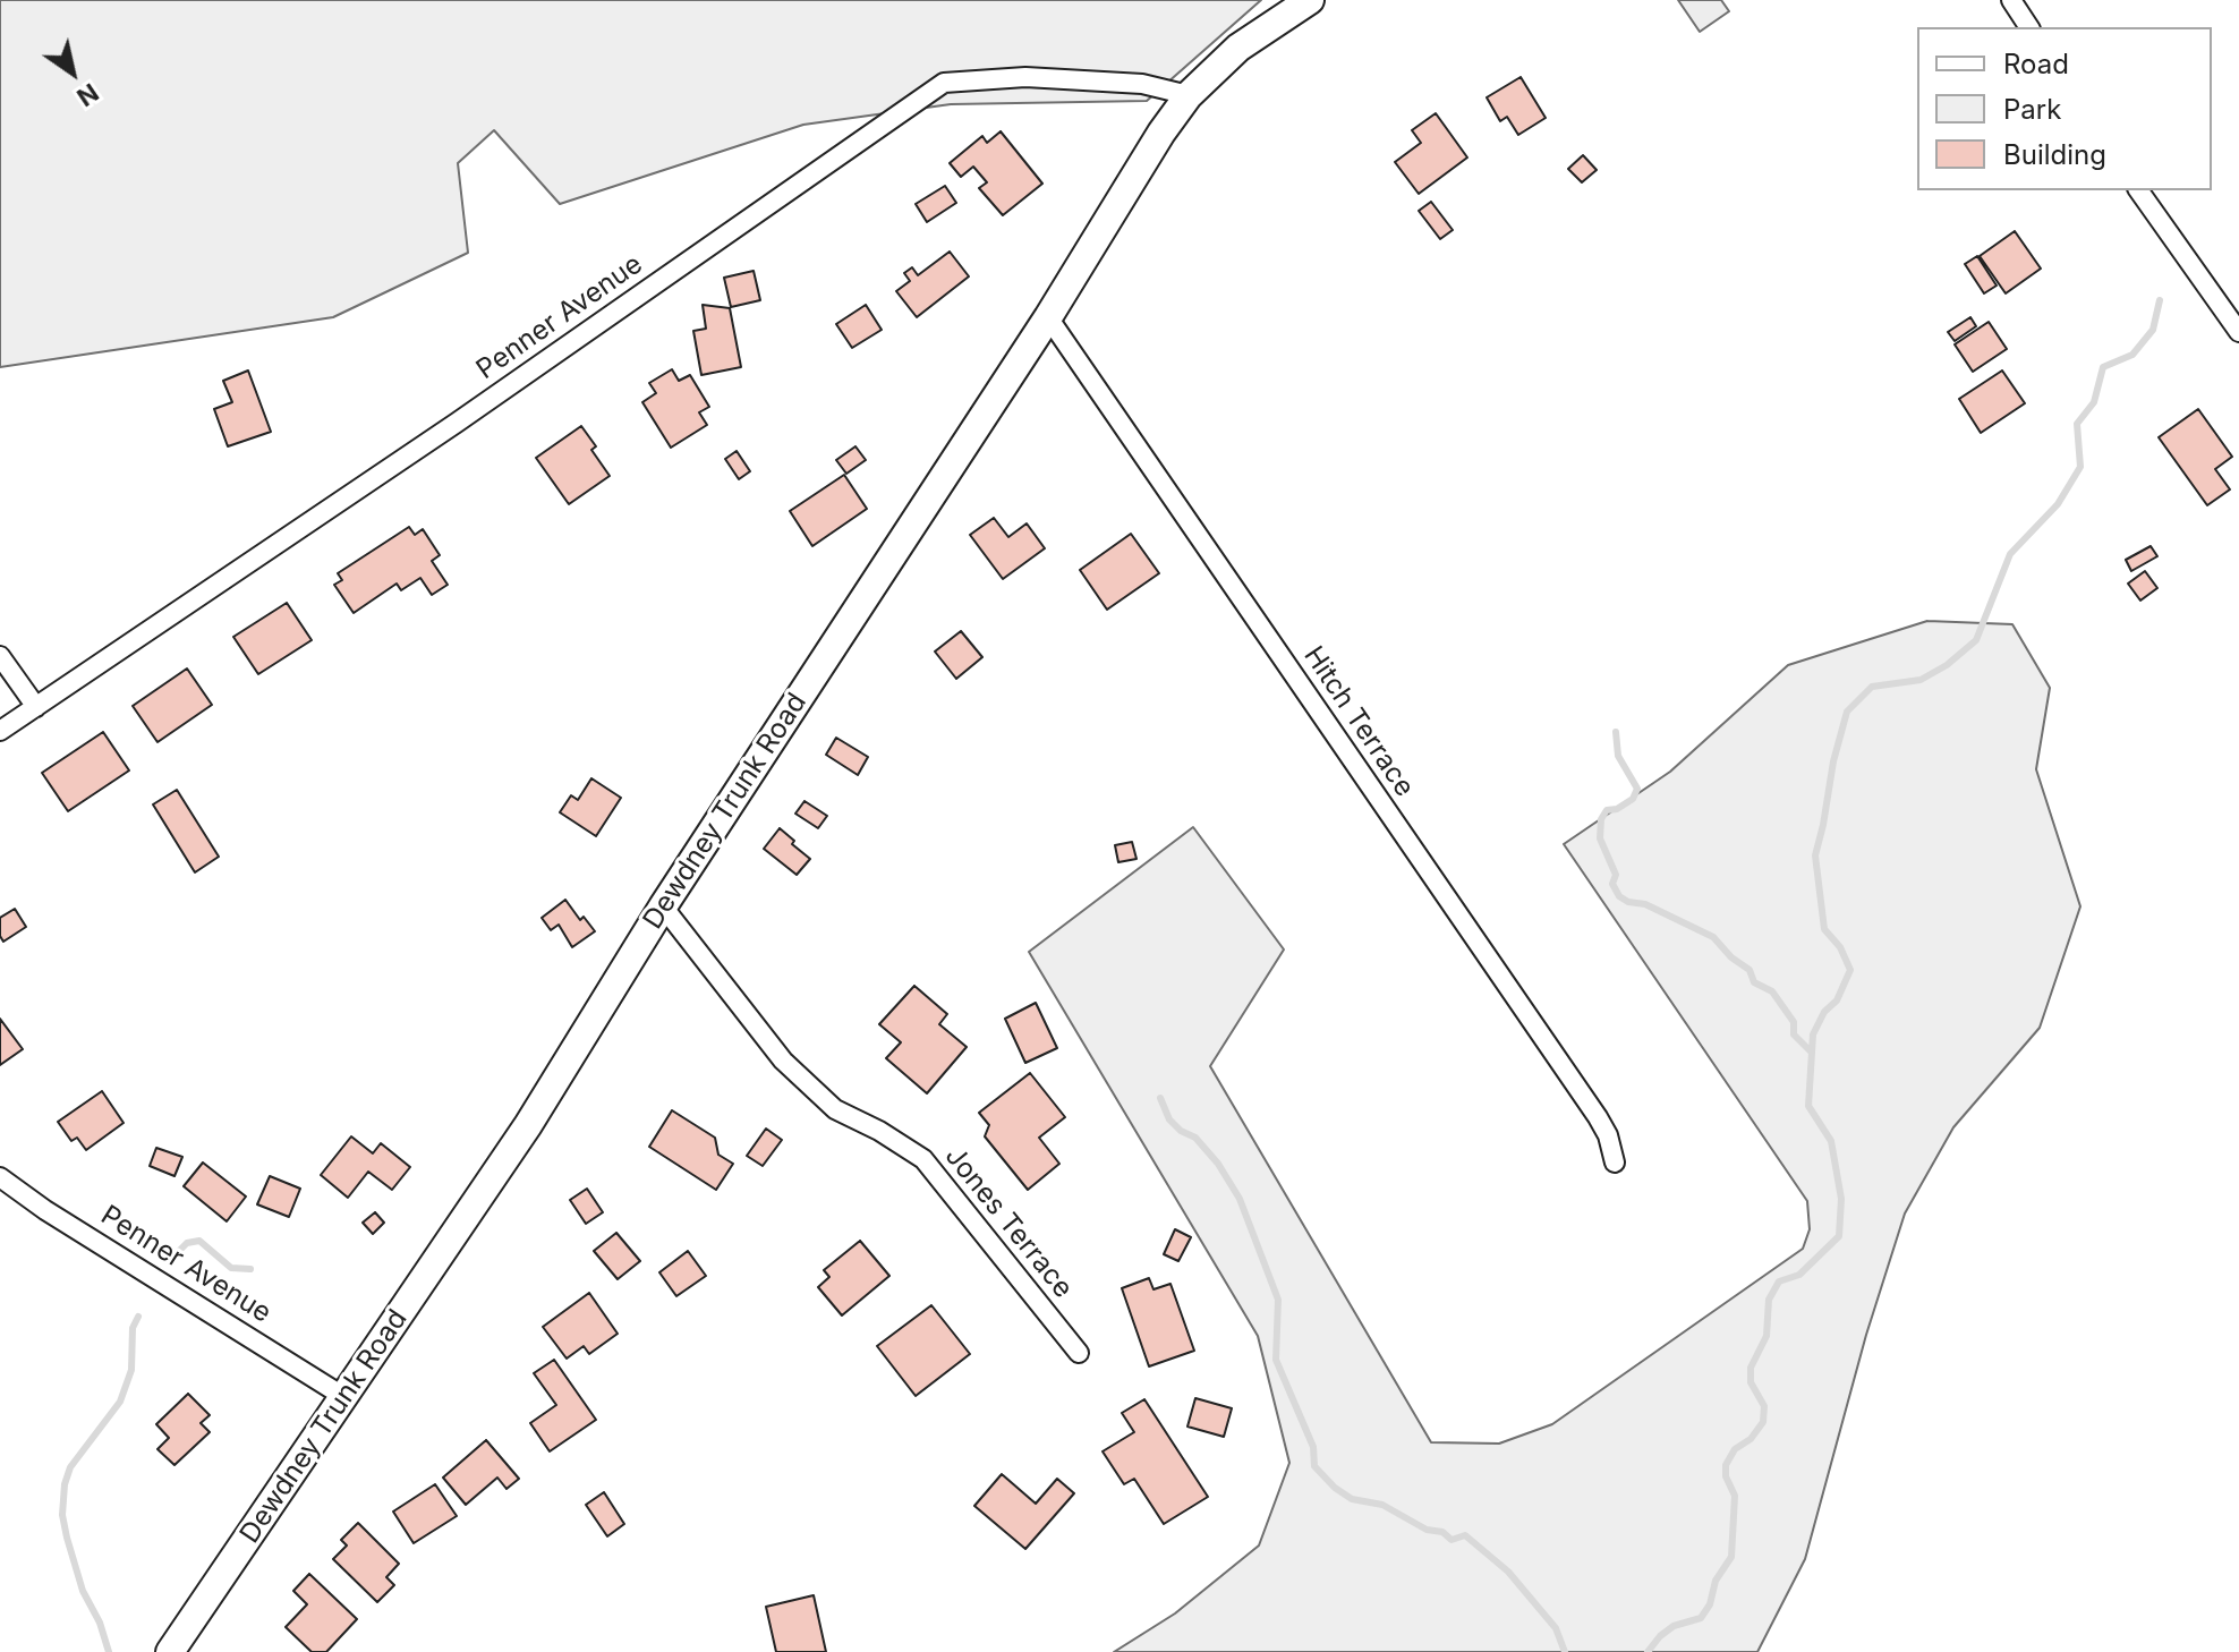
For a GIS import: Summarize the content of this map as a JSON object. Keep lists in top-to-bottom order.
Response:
{
  "streets": {
    "main road": ["Dewdney Trunk Road"],
    "street": ["Penner Avenue", "Hitch Terrace", "Jones Terrace"]
  },
  "crossings": [
    ["Penner Avenue", "Dewdney Trunk Road"],
    ["Hitch Terrace", "Dewdney Trunk Road"],
    ["Dewdney Trunk Road", "Jones Terrace"]
  ],
  "legend": ["Road", "Park", "Building"],
  "north": "bottom right"
}
